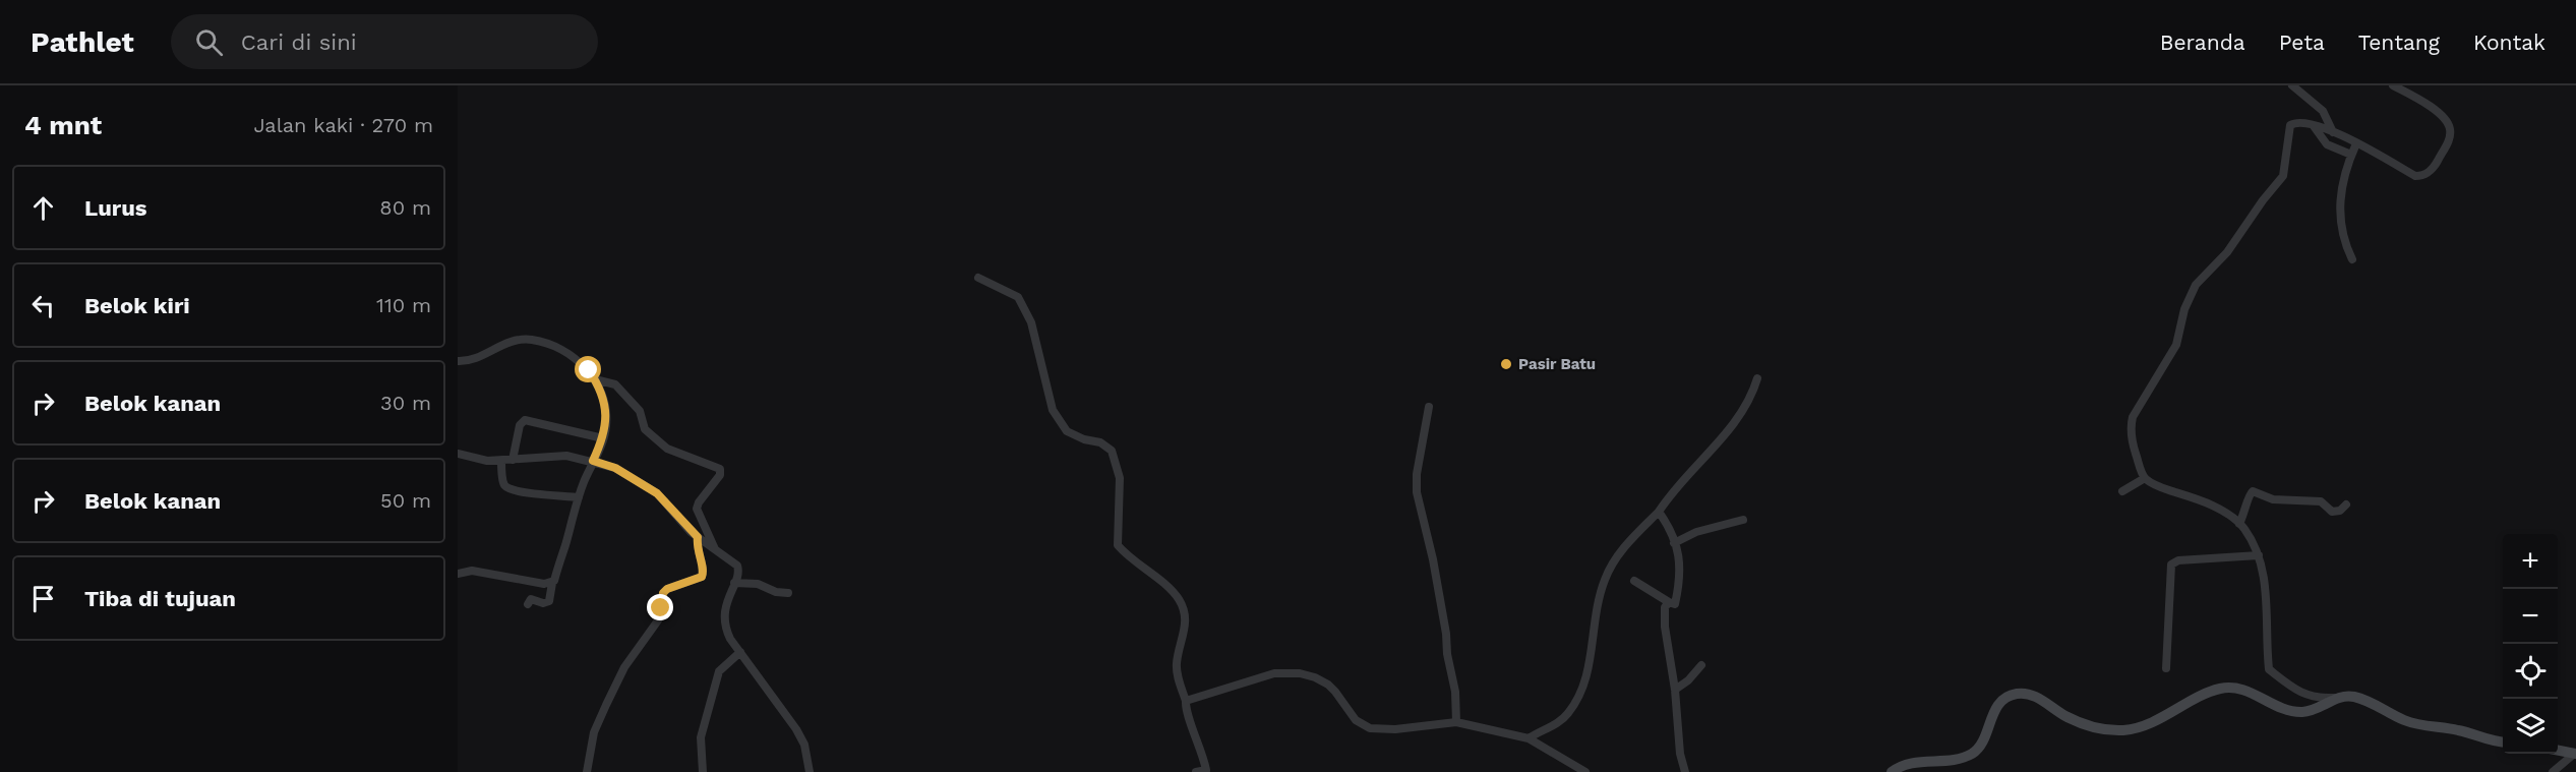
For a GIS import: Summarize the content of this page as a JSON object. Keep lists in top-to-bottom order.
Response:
{
  "places": ["Pasir Batu"],
  "page": {
    "header": "Pathlet",
    "search": "Cari di sini",
    "nav": [
      "Beranda",
      "Peta",
      "Tentang",
      "Kontak"
    ],
    "heading": ["4 mnt", "Jalan kaki · 270 m"],
    "list": [
      ["Lurus", "80 m"],
      ["Belok kiri", "110 m"],
      ["Belok kanan", "30 m"],
      ["Belok kanan", "50 m"],
      "Tiba di tujuan"
    ],
    "map_buttons": ["+", "−"]
  }
}
